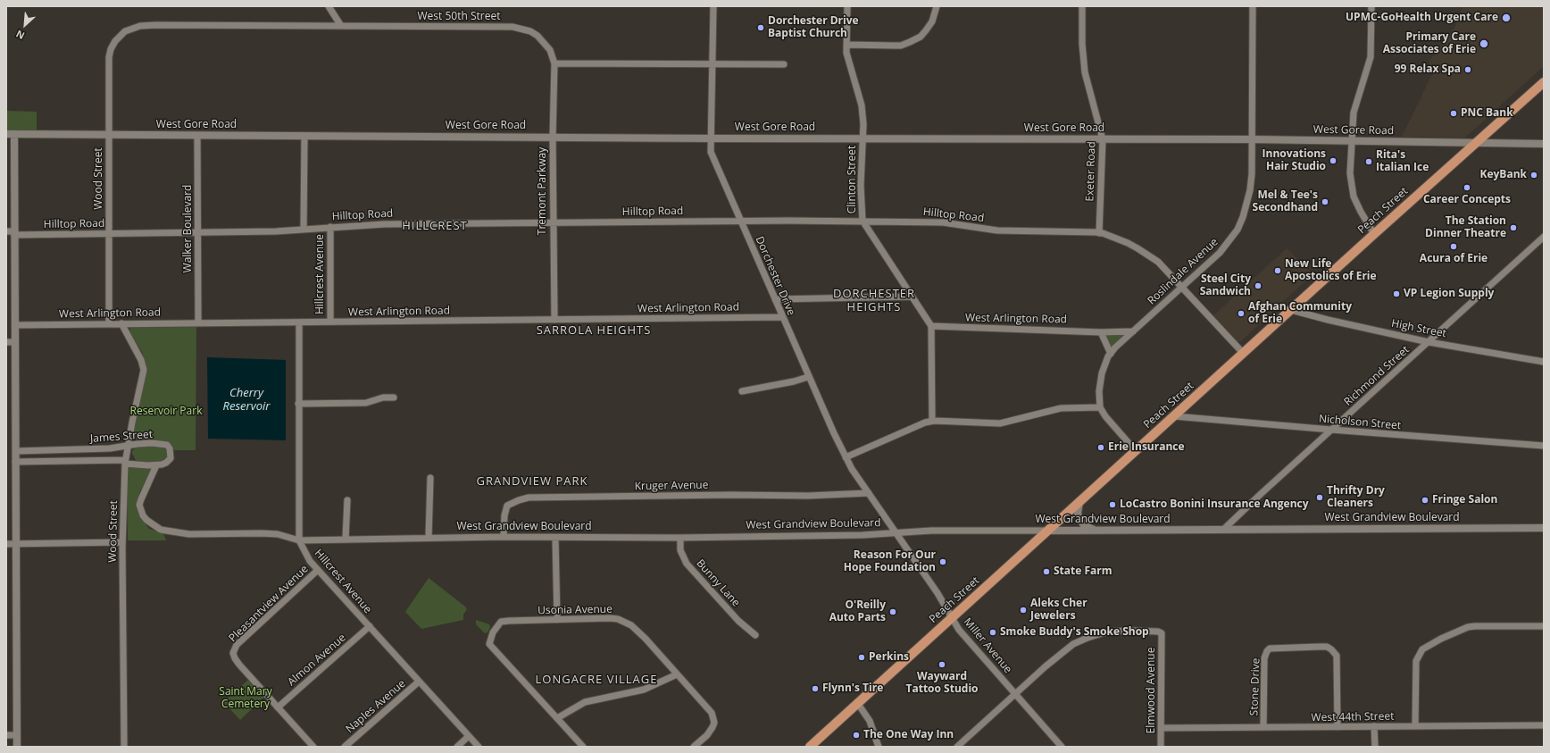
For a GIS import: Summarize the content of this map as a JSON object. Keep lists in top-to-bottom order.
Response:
{
  "streets": {
    "main road": ["Peach Street"],
    "street": [
      "West 50th Street",
      "West Gore Road",
      "Exeter Road",
      "Wood Street",
      "Clinton Street",
      "Tremont Parkway",
      "Hilltop Road",
      "Walker Boulevard",
      "Roslindale Avenue",
      "Hillcrest Avenue",
      "Dorchester Drive",
      "West Arlington Road",
      "High Street",
      "Richmond Street",
      "Nicholson Street",
      "James Street",
      "Kruger Avenue",
      "West Grandview Boulevard",
      "Bunny Lane",
      "Pleasantview Avenue",
      "Usonia Avenue",
      "Miller Avenue",
      "Almon Avenue",
      "Stone Drive",
      "Elmwood Avenue",
      "Naples Avenue",
      "West 44th Street"
    ]
  },
  "crossings": [
    ["West 50th Street", "Wood Street"],
    ["West 50th Street", "Tremont Parkway"],
    ["West Gore Road", "Exeter Road"],
    ["West Gore Road", "Wood Street"],
    ["West Gore Road", "Clinton Street"],
    ["West Gore Road", "Tremont Parkway"],
    ["West Gore Road", "Peach Street"],
    ["West Gore Road", "Walker Boulevard"],
    ["West Gore Road", "Roslindale Avenue"],
    ["West Gore Road", "Hillcrest Avenue"],
    ["West Gore Road", "Dorchester Drive"],
    ["Exeter Road", "Hilltop Road"],
    ["Wood Street", "Hilltop Road"],
    ["Wood Street", "West Arlington Road"],
    ["Wood Street", "James Street"],
    ["Clinton Street", "Hilltop Road"],
    ["Clinton Street", "West Arlington Road"],
    ["Tremont Parkway", "Hilltop Road"],
    ["Tremont Parkway", "West Arlington Road"],
    ["Peach Street", "Hilltop Road"],
    ["Peach Street", "High Street"],
    ["Peach Street", "Nicholson Street"],
    ["Peach Street", "West Grandview Boulevard"],
    ["Peach Street", "Miller Avenue"],
    ["Hilltop Road", "Walker Boulevard"],
    ["Hilltop Road", "Roslindale Avenue"],
    ["Hilltop Road", "Hillcrest Avenue"],
    ["Hilltop Road", "Dorchester Drive"],
    ["Walker Boulevard", "West Arlington Road"],
    ["Roslindale Avenue", "West Arlington Road"],
    ["Hillcrest Avenue", "West Arlington Road"],
    ["Hillcrest Avenue", "West Grandview Boulevard"],
    ["Hillcrest Avenue", "Pleasantview Avenue"],
    ["Hillcrest Avenue", "Almon Avenue"],
    ["Hillcrest Avenue", "Naples Avenue"],
    ["Dorchester Drive", "West Arlington Road"],
    ["Dorchester Drive", "Kruger Avenue"],
    ["Dorchester Drive", "West Grandview Boulevard"],
    ["Dorchester Drive", "Miller Avenue"],
    ["High Street", "Richmond Street"],
    ["Richmond Street", "Nicholson Street"],
    ["Richmond Street", "West Grandview Boulevard"],
    ["James Street", "West Grandview Boulevard"],
    ["Kruger Avenue", "West Grandview Boulevard"],
    ["West Grandview Boulevard", "Bunny Lane"],
    ["West Grandview Boulevard", "Miller Avenue"],
    ["Pleasantview Avenue", "Almon Avenue"],
    ["Miller Avenue", "Elmwood Avenue"],
    ["Stone Drive", "West 44th Street"],
    ["Elmwood Avenue", "West 44th Street"]
  ],
  "districts": [
    "HILLCREST",
    "DORCHESTER HEIGHTS",
    "SARROLA HEIGHTS",
    "GRANDVIEW PARK",
    "LONGACRE VILLAGE"
  ],
  "water": ["Cherry Reservoir"],
  "parks": ["Reservoir Park", "Saint Mary Cemetery"],
  "places": [
    "UPMC-GoHealth Urgent Care",
    "Dorchester Drive Baptist Church",
    "Primary Care Associates of Erie",
    "99 Relax Spa",
    "PNC Bank",
    "Innovations Hair Studio",
    "Rita's Italian Ice",
    "KeyBank",
    "Career Concepts",
    "Mel & Tee's Secondhand",
    "The Station Dinner Theatre",
    "Acura of Erie",
    "New Life Apostolics of Erie",
    "Steel City Sandwich",
    "VP Legion Supply",
    "Afghan Community of Erie",
    "Erie Insurance",
    "Thrifty Dry Cleaners",
    "Fringe Salon",
    "LoCastro Bonini Insurance Angency",
    "Reason For Our Hope Foundation",
    "State Farm",
    "Aleks Cher Jewelers",
    "O'Reilly Auto Parts",
    "Smoke Buddy's Smoke Shop",
    "Perkins",
    "Wayward Tattoo Studio",
    "Flynn's Tire",
    "The One Way Inn"
  ],
  "north": "bottom left"
}
